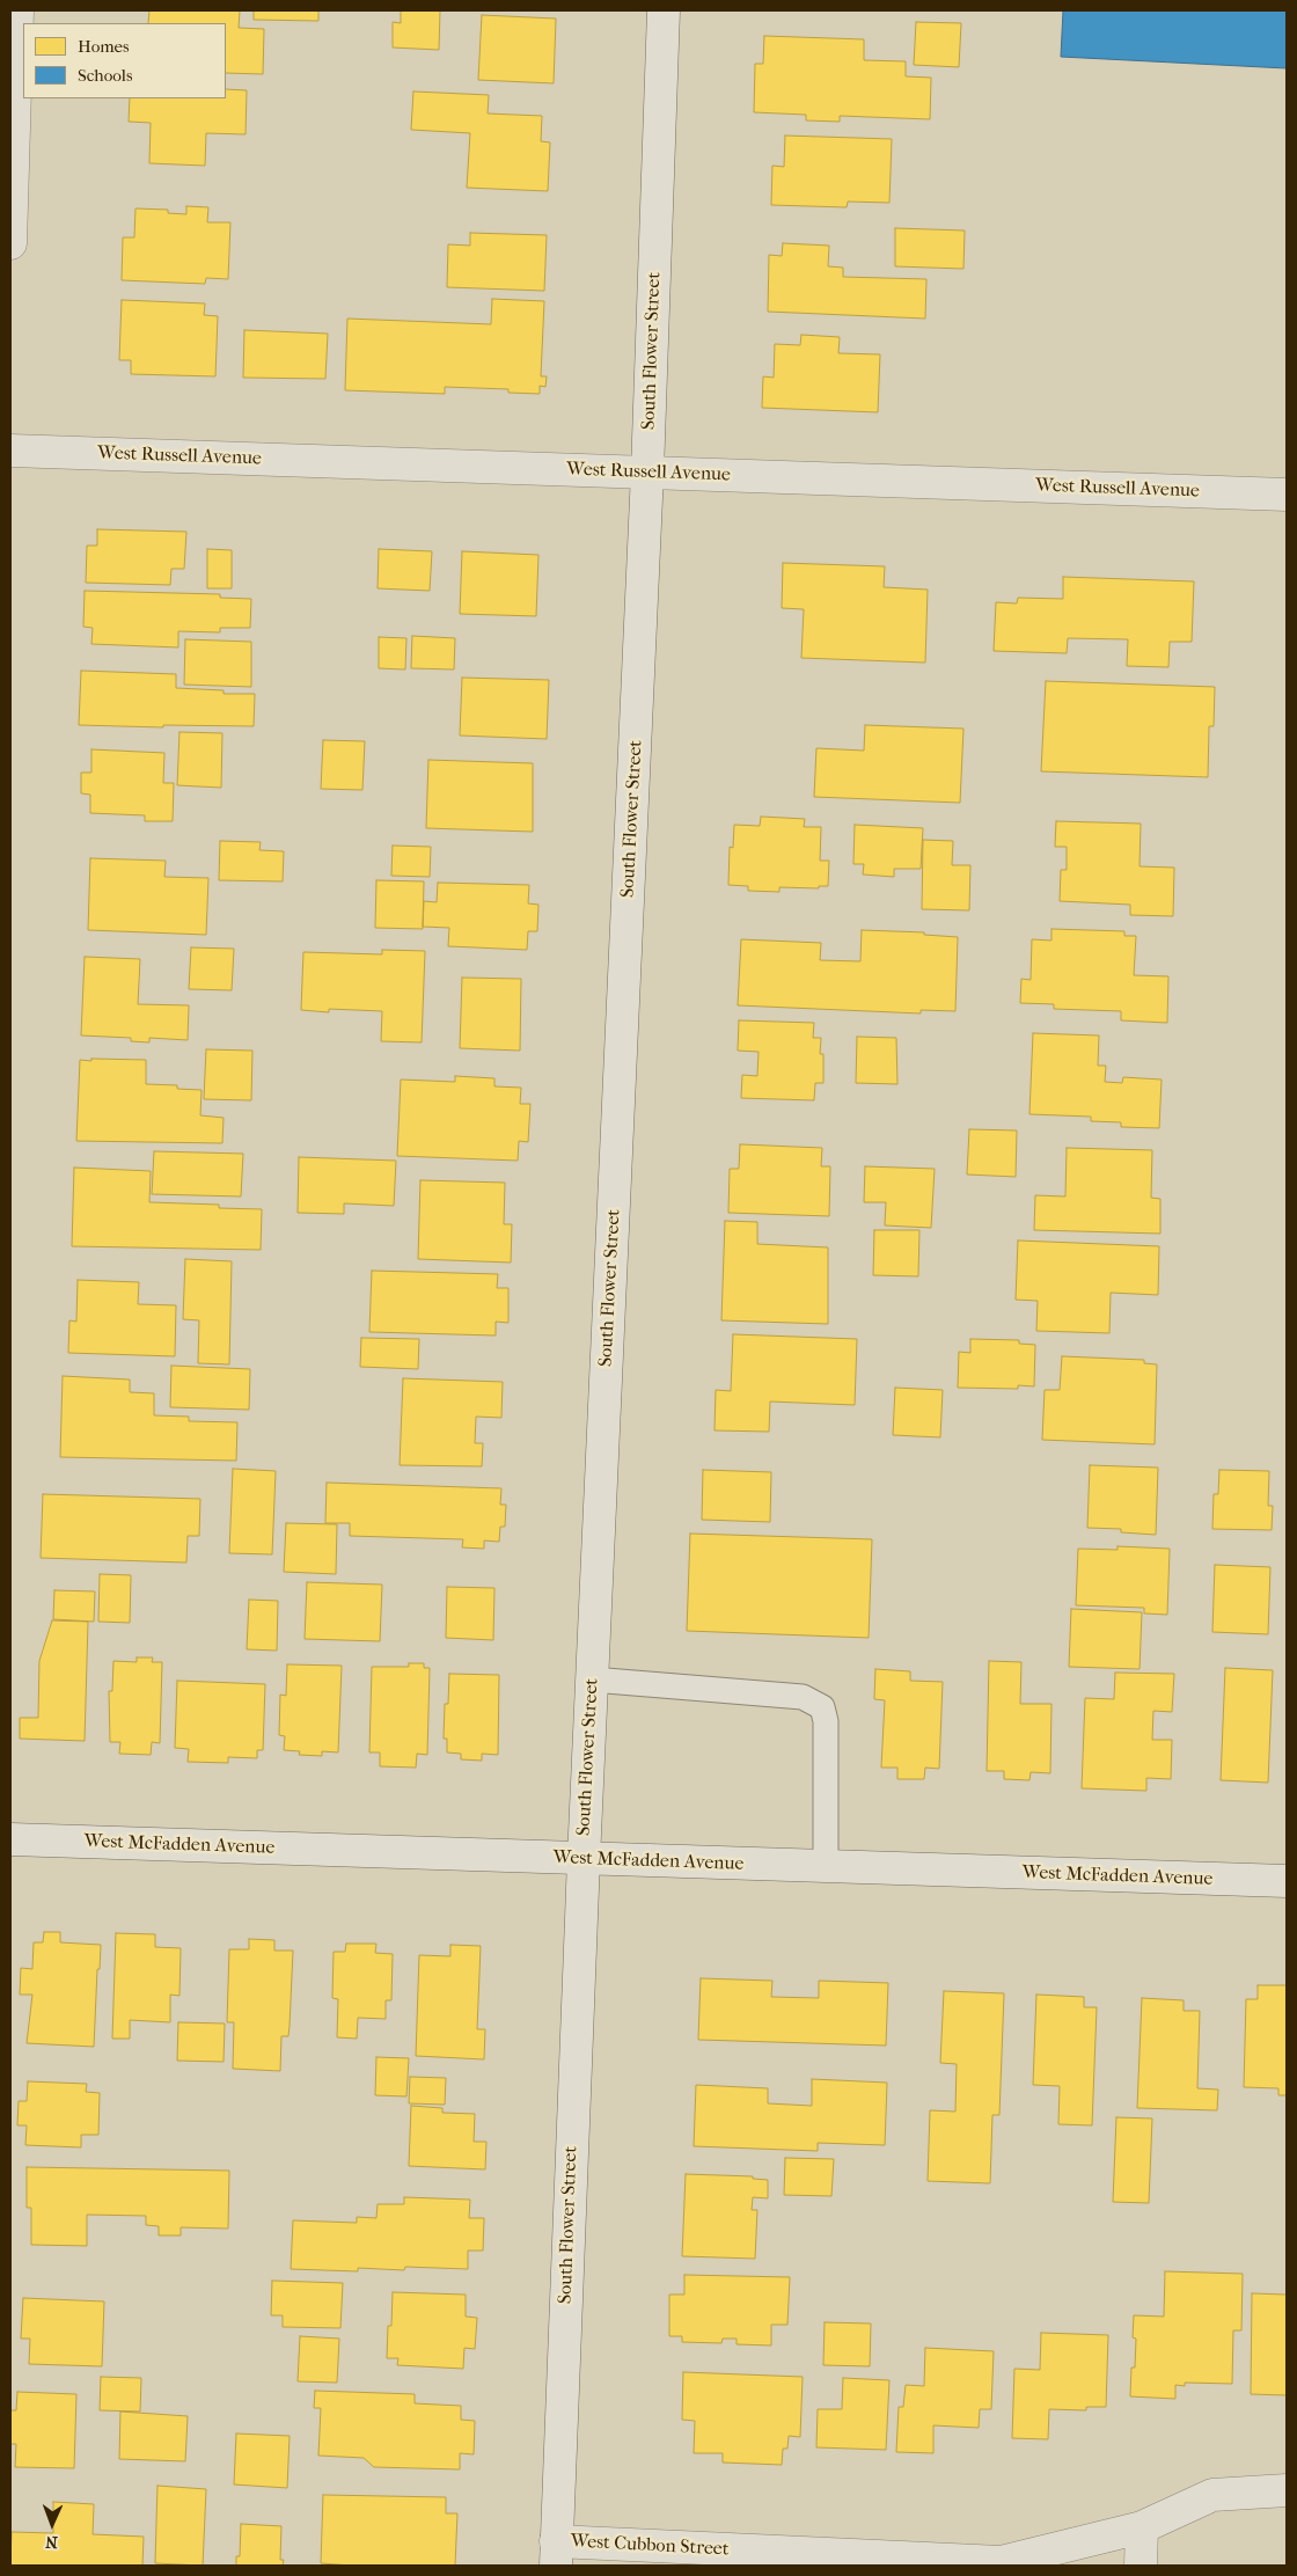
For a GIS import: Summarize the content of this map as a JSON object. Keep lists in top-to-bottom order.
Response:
{
  "streets": {
    "street": [
      "South Flower Street",
      "West Russell Avenue",
      "West McFadden Avenue",
      "West Cubbon Street"
    ]
  },
  "crossings": [
    ["South Flower Street", "West Russell Avenue"],
    ["South Flower Street", "West McFadden Avenue"],
    ["South Flower Street", "West Cubbon Street"]
  ],
  "legend": ["Homes", "Schools"],
  "north": "bottom"
}
